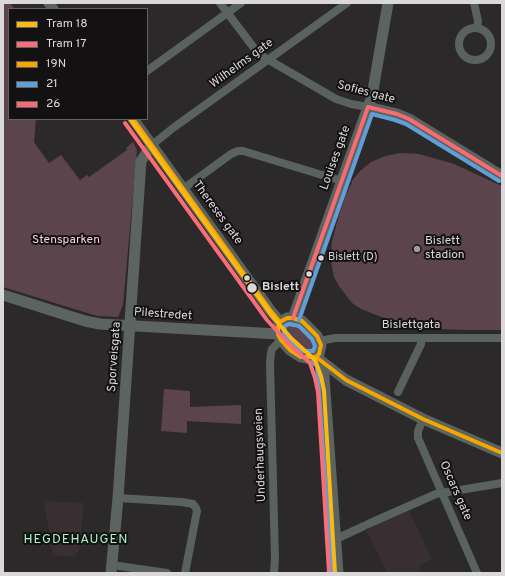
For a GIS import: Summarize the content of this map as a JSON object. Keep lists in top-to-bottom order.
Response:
{
  "streets": {
    "street": [
      "Wilhelms gate",
      "Sofies gate",
      "Louises gate",
      "Thereses gate",
      "Pilestredet",
      "Bislettgata",
      "Sporveisgata",
      "Underhaugsveien",
      "Oscars gate"
    ]
  },
  "crossings": [
    ["Wilhelms gate", "Sofies gate"],
    ["Wilhelms gate", "Thereses gate"],
    ["Wilhelms gate", "Sporveisgata"],
    ["Sofies gate", "Louises gate"],
    ["Thereses gate", "Sporveisgata"],
    ["Pilestredet", "Sporveisgata"],
    ["Pilestredet", "Underhaugsveien"]
  ],
  "districts": ["HEGDEHAUGEN"],
  "parks": ["Stensparken"],
  "places": ["Bislett stadion", "Bislett (D)", "Bislett"],
  "lines": [
    "transit line 26",
    "transit line 21",
    "tram line 18",
    "transit line 19N",
    "tram line 17"
  ],
  "legend": [
    "Tram 18",
    "Tram 17",
    "19N",
    "21",
    "26"
  ]
}
